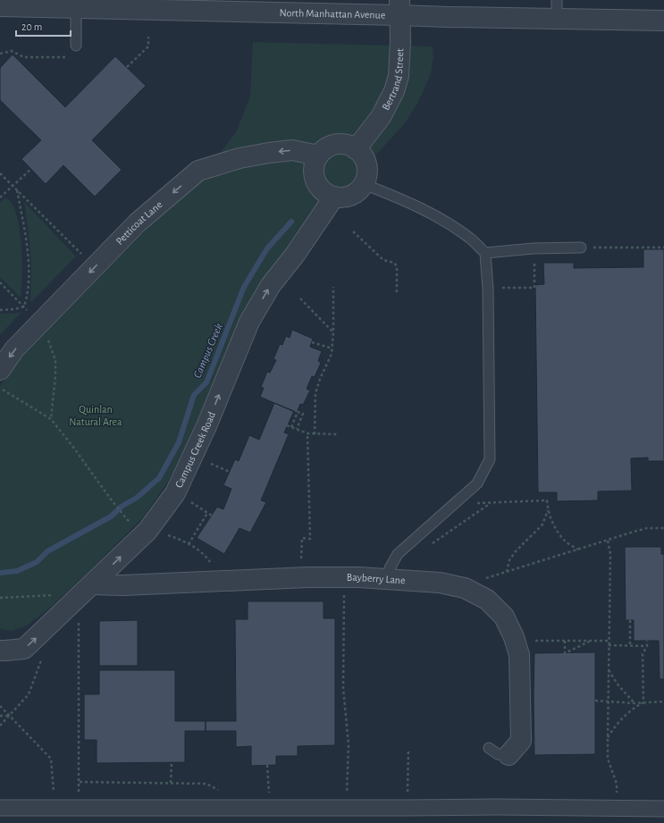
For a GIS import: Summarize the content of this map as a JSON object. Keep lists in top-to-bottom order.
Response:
{
  "streets": {
    "street": [
      "North Manhattan Avenue",
      "Bertrand Street",
      "Petticoat Lane",
      "Campus Creek Road",
      "Bayberry Lane"
    ]
  },
  "crossings": [
    ["North Manhattan Avenue", "Bertrand Street"],
    ["Bertrand Street", "Petticoat Lane"],
    ["Bertrand Street", "Campus Creek Road"],
    ["Petticoat Lane", "Campus Creek Road"],
    ["Campus Creek Road", "Bayberry Lane"]
  ],
  "one_way": ["Petticoat Lane", "Campus Creek Road"],
  "water": ["Campus Creek"],
  "parks": ["Quinlan Natural Area"],
  "scale_bar": "20 m"
}
